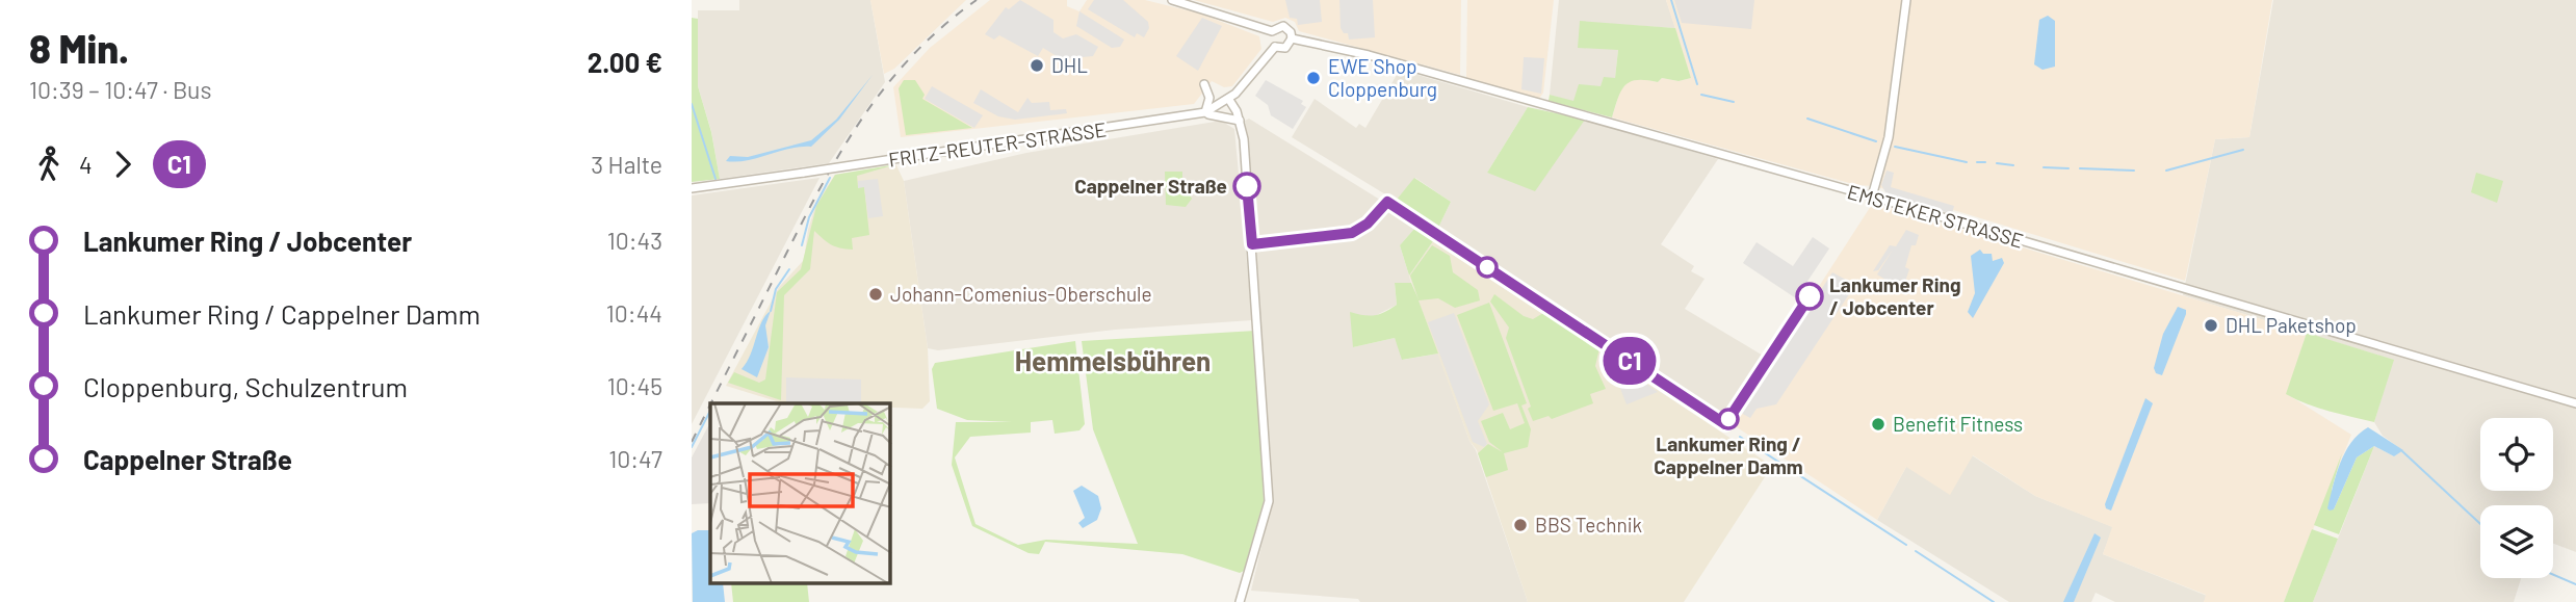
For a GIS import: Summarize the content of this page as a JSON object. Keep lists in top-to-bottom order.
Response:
{
  "streets": {
    "street": ["FRITZ-REUTER-STRASSE", "EMSTEKER STRASSE"]
  },
  "crossings": [
    ["FRITZ-REUTER-STRASSE", "EMSTEKER STRASSE"]
  ],
  "districts": ["Hemmelsbühren"],
  "places": [
    "DHL",
    "EWE Shop Cloppenburg",
    "Cappelner Straße",
    "Johann-Comenius-Oberschule",
    "Lankumer Ring / Jobcenter",
    "DHL Paketshop",
    "Lankumer Ring / Cappelner Damm",
    "Benefit Fitness",
    "BBS Technik"
  ],
  "lines": ["bus line C1"],
  "page": {
    "heading": ["8 Min.", "10:39 – 10:47 · Bus", "2.00 €"],
    "on_map": "C1",
    "legs": ["4", "C1", "3 Halte"],
    "list": [
      {
        "name": "Lankumer Ring / Jobcenter",
        "value": "10:43"
      },
      {
        "name": "Lankumer Ring / Cappelner Damm",
        "value": "10:44"
      },
      {
        "name": "Cloppenburg, Schulzentrum",
        "value": "10:45"
      },
      {
        "name": "Cappelner Straße",
        "value": "10:47"
      }
    ]
  }
}
